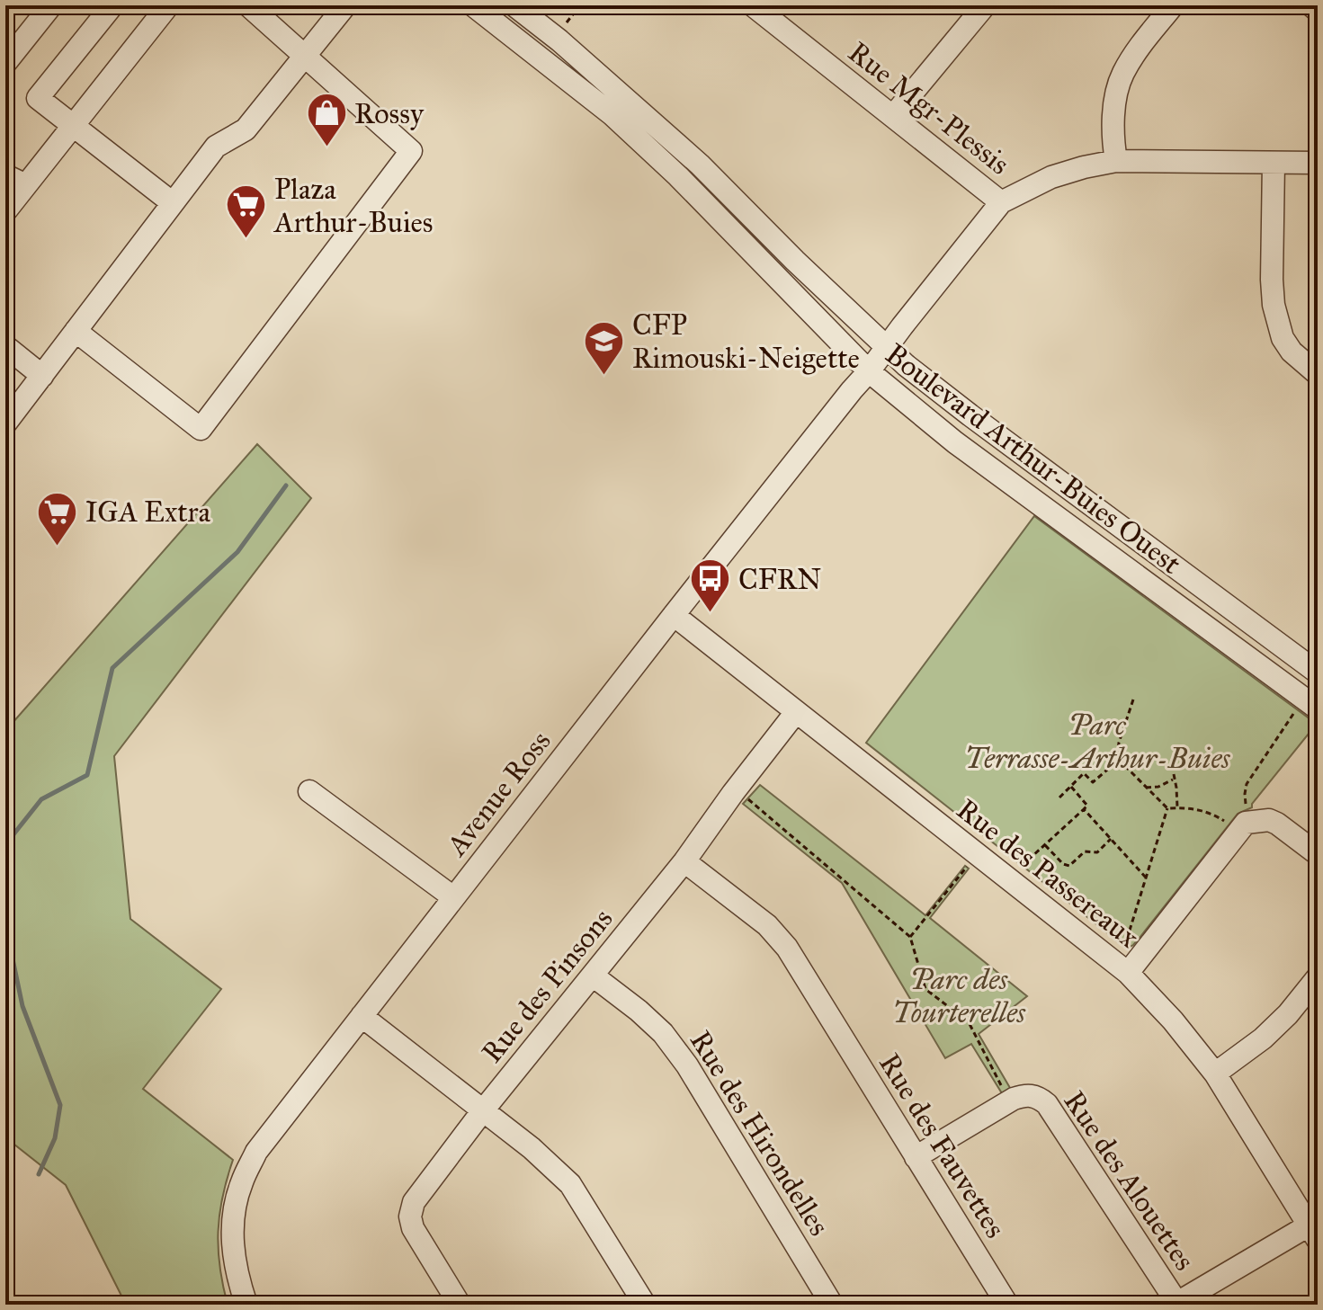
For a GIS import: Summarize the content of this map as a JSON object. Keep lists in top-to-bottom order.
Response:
{
  "streets": {
    "street": [
      "Rue Mgr-Plessis",
      "Boulevard Arthur-Buies Ouest",
      "Avenue Ross",
      "Rue des Passereaux",
      "Rue des Pinsons",
      "Rue des Hirondelles",
      "Rue des Fauvettes",
      "Rue des Alouettes"
    ]
  },
  "crossings": [
    ["Rue Mgr-Plessis", "Avenue Ross"],
    ["Boulevard Arthur-Buies Ouest", "Avenue Ross"],
    ["Avenue Ross", "Rue des Passereaux"],
    ["Rue des Passereaux", "Rue des Pinsons"],
    ["Rue des Pinsons", "Rue des Hirondelles"],
    ["Rue des Pinsons", "Rue des Fauvettes"]
  ],
  "parks": ["Parc Terrasse-Arthur-Buies", "Parc des Tourterelles"],
  "places": {
    "shop": ["Rossy"],
    "supermarket": ["Plaza Arthur-Buies", "IGA Extra"],
    "school or university": ["CFP Rimouski-Neigette"],
    "bus stop": ["CFRN"]
  }
}
